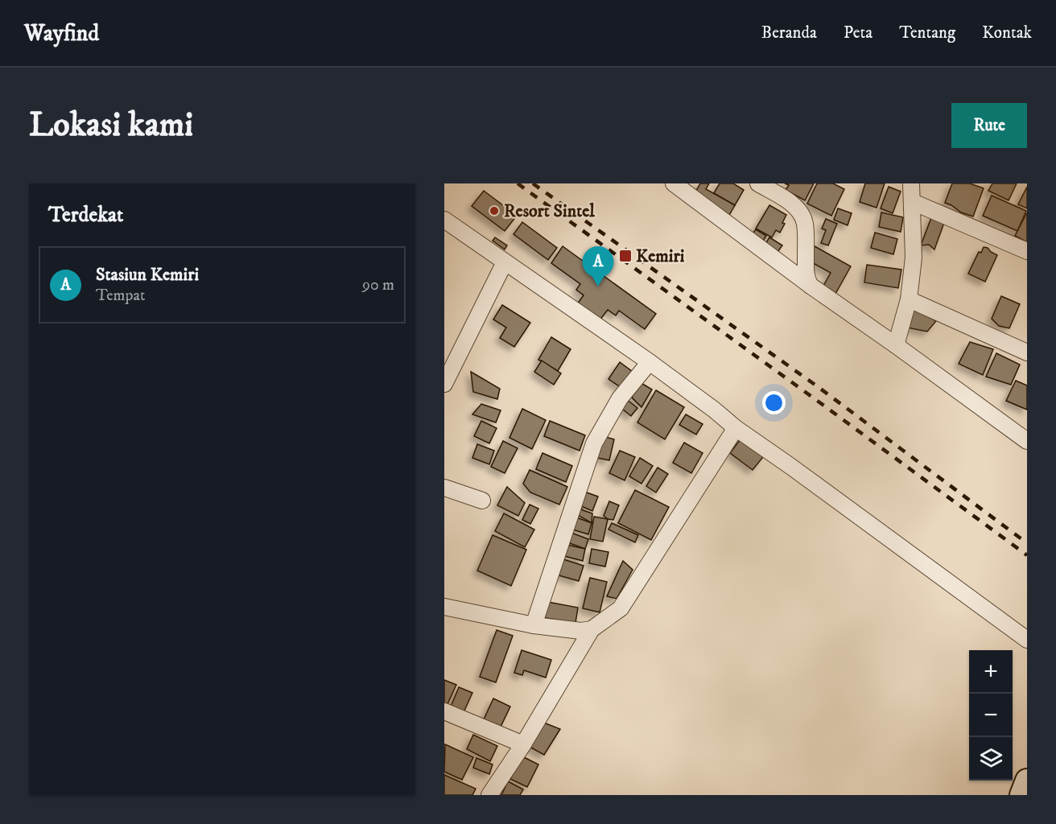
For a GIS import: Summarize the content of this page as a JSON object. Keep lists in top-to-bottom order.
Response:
{
  "places": {
    "other": ["Resort Sintel"],
    "transit": ["Kemiri"]
  },
  "page": {
    "header": "Wayfind",
    "nav": [
      "Beranda",
      "Peta",
      "Tentang",
      "Kontak"
    ],
    "buttons": "Rute",
    "title": "Lokasi kami",
    "heading": "Terdekat",
    "list": [
      {
        "mark": "A",
        "name": "Stasiun Kemiri",
        "note": "Tempat",
        "value": "90 m"
      }
    ],
    "pins": "A",
    "map_buttons": ["+", "−"]
  }
}
